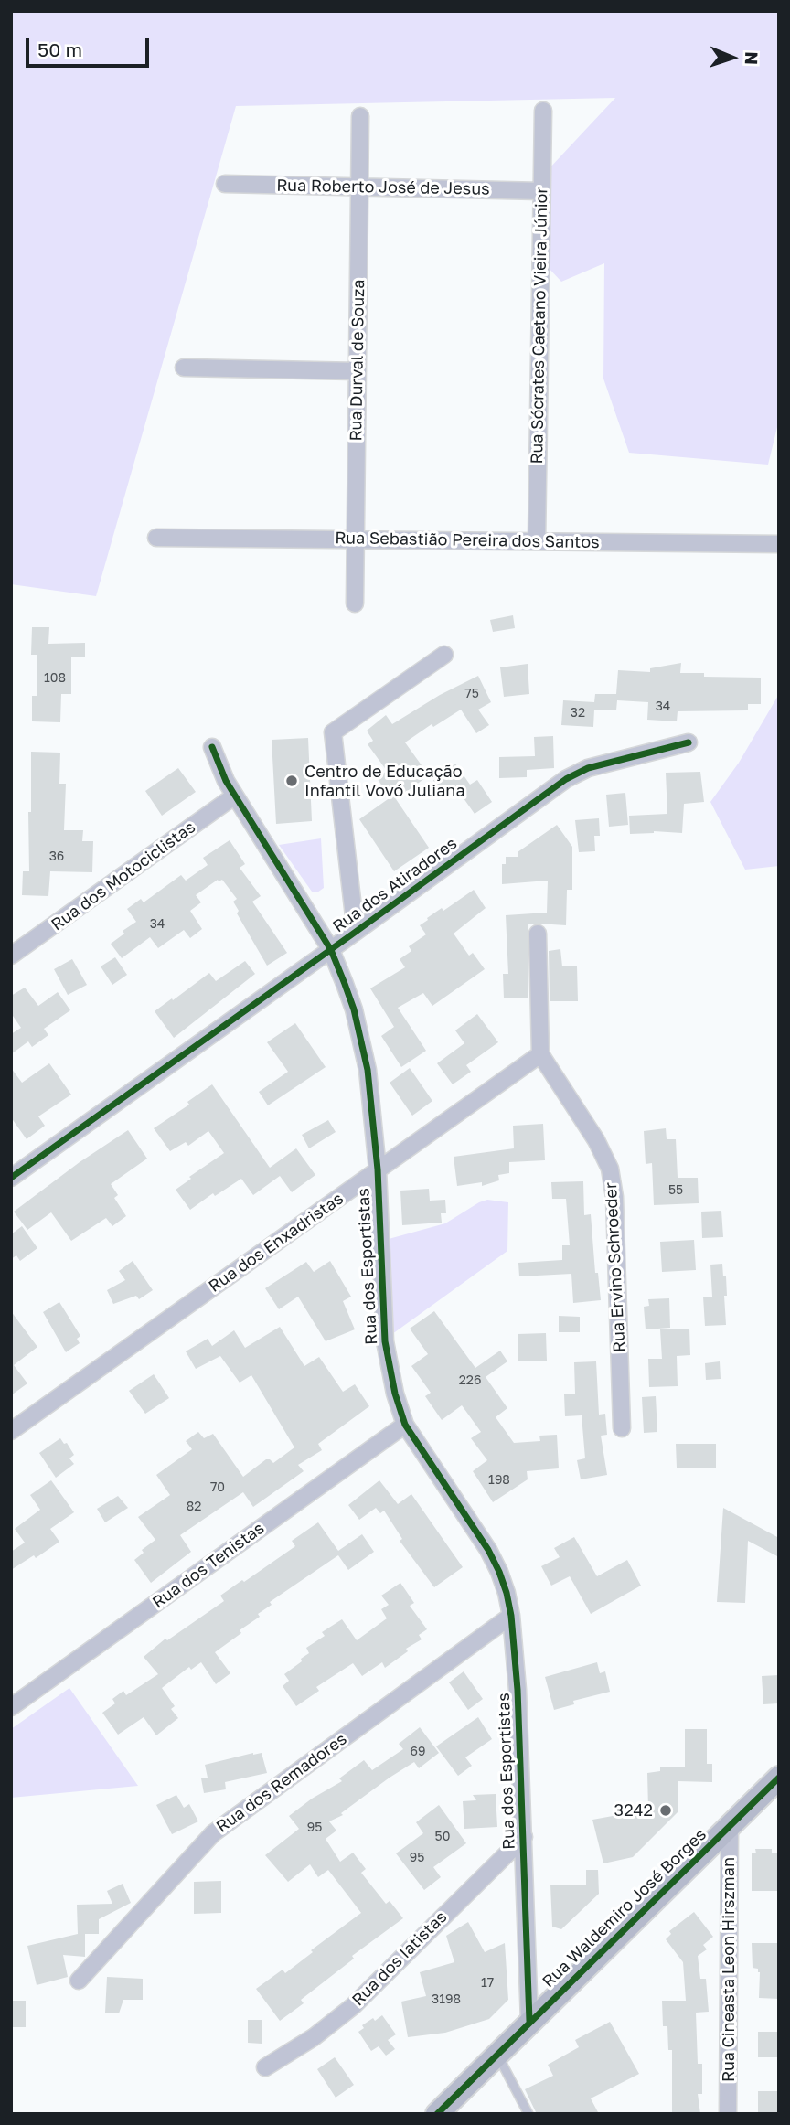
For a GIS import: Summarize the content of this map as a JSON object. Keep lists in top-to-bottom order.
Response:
{
  "streets": {
    "main road": ["Rua Waldemiro José Borges"],
    "street": [
      "Rua Roberto José de Jesus",
      "Rua Sócrates Caetano Vieira Júnior",
      "Rua Durval de Souza",
      "Rua Sebastião Pereira dos Santos",
      "Rua dos Motociclistas",
      "Rua dos Atiradores",
      "Rua dos Enxadristas",
      "Rua dos Esportistas",
      "Rua Ervino Schroeder",
      "Rua dos Tenistas",
      "Rua dos Remadores",
      "Rua dos Iatistas",
      "Rua Cineasta Leon Hirszman"
    ]
  },
  "crossings": [
    ["Rua Roberto José de Jesus", "Rua Sócrates Caetano Vieira Júnior"],
    ["Rua Roberto José de Jesus", "Rua Durval de Souza"],
    ["Rua Sócrates Caetano Vieira Júnior", "Rua Sebastião Pereira dos Santos"],
    ["Rua Durval de Souza", "Rua Sebastião Pereira dos Santos"],
    ["Rua dos Motociclistas", "Rua dos Esportistas"],
    ["Rua dos Atiradores", "Rua dos Esportistas"],
    ["Rua dos Enxadristas", "Rua dos Esportistas"],
    ["Rua dos Enxadristas", "Rua Ervino Schroeder"],
    ["Rua dos Esportistas", "Rua dos Tenistas"],
    ["Rua dos Esportistas", "Rua dos Remadores"],
    ["Rua dos Esportistas", "Rua Waldemiro José Borges"],
    ["Rua dos Esportistas", "Rua dos Iatistas"],
    ["Rua Waldemiro José Borges", "Rua Cineasta Leon Hirszman"]
  ],
  "places": ["Centro de Educação Infantil Vovó Juliana", "3242"],
  "house_numbers": [
    "108",
    "75",
    "34",
    "32",
    "36",
    "34",
    "55",
    "226",
    "198",
    "70",
    "82",
    "69",
    "95",
    "50",
    "95",
    "17",
    "3198"
  ],
  "scale_bar": "50 m",
  "north": "right"
}
